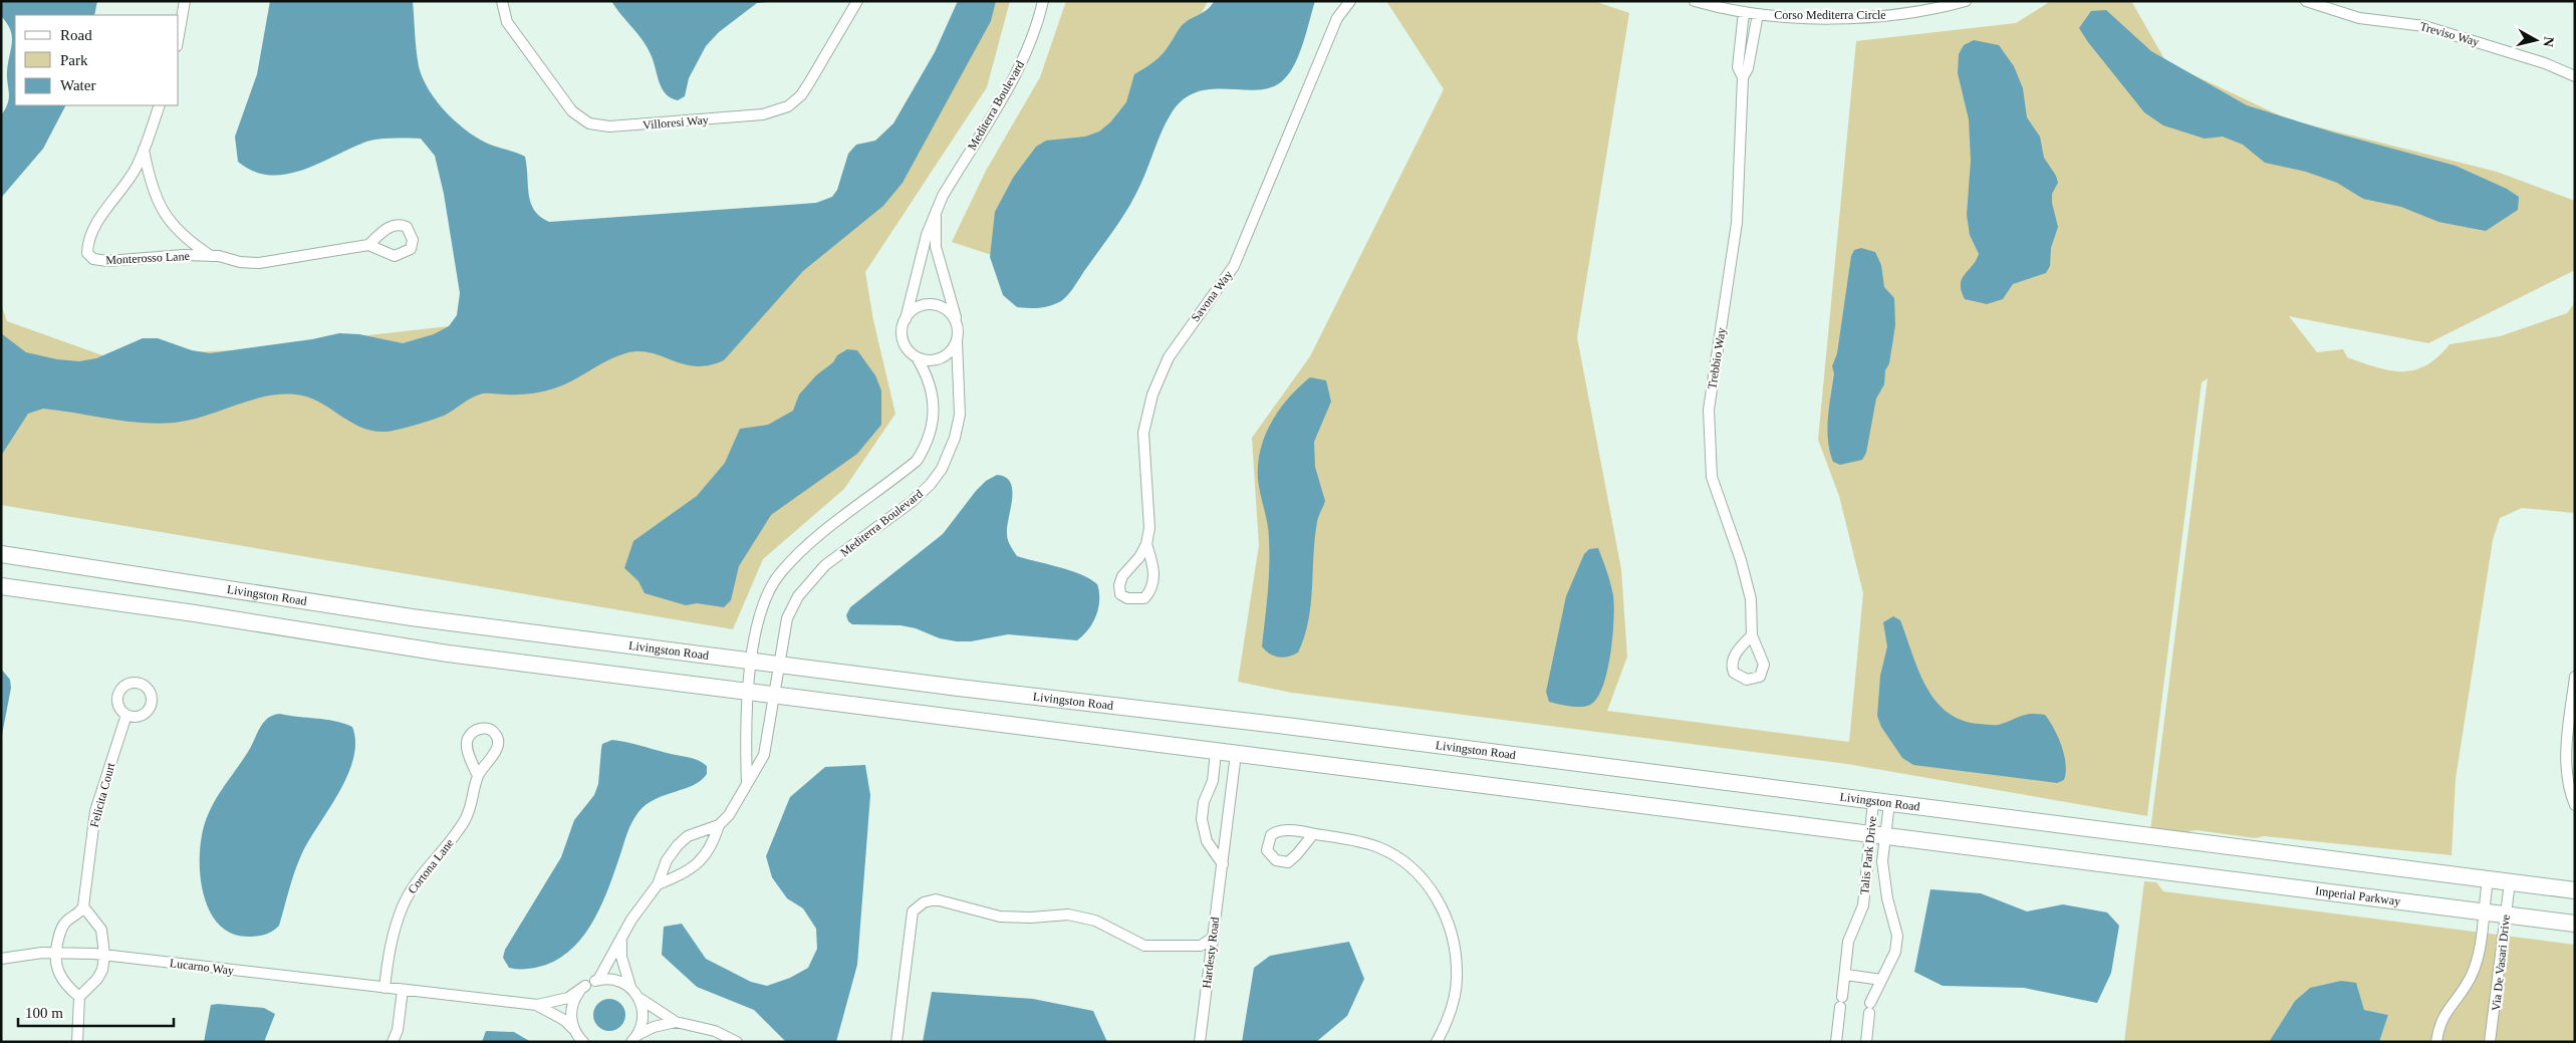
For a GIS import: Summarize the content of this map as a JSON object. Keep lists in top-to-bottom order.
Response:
{
  "streets": {
    "main road": ["Livingston Road", "Imperial Parkway"],
    "street": [
      "Corso Mediterra Circle",
      "Treviso Way",
      "Mediterra Boulevard",
      "Villoresi Way",
      "Monterosso Lane",
      "Savona Way",
      "Trebbio Way",
      "Felicita Court",
      "Talis Park Drive",
      "Cortona Lane",
      "Hardesty Road",
      "Via De Vasari Drive",
      "Lucarno Way"
    ]
  },
  "crossings": [
    ["Corso Mediterra Circle", "Trebbio Way"],
    ["Mediterra Boulevard", "Livingston Road"],
    ["Livingston Road", "Talis Park Drive"],
    ["Livingston Road", "Via De Vasari Drive"],
    ["Talis Park Drive", "Imperial Parkway"],
    ["Cortona Lane", "Lucarno Way"],
    ["Imperial Parkway", "Via De Vasari Drive"]
  ],
  "legend": ["Road", "Park", "Water"],
  "scale_bar": "100 m",
  "north": "right"
}
